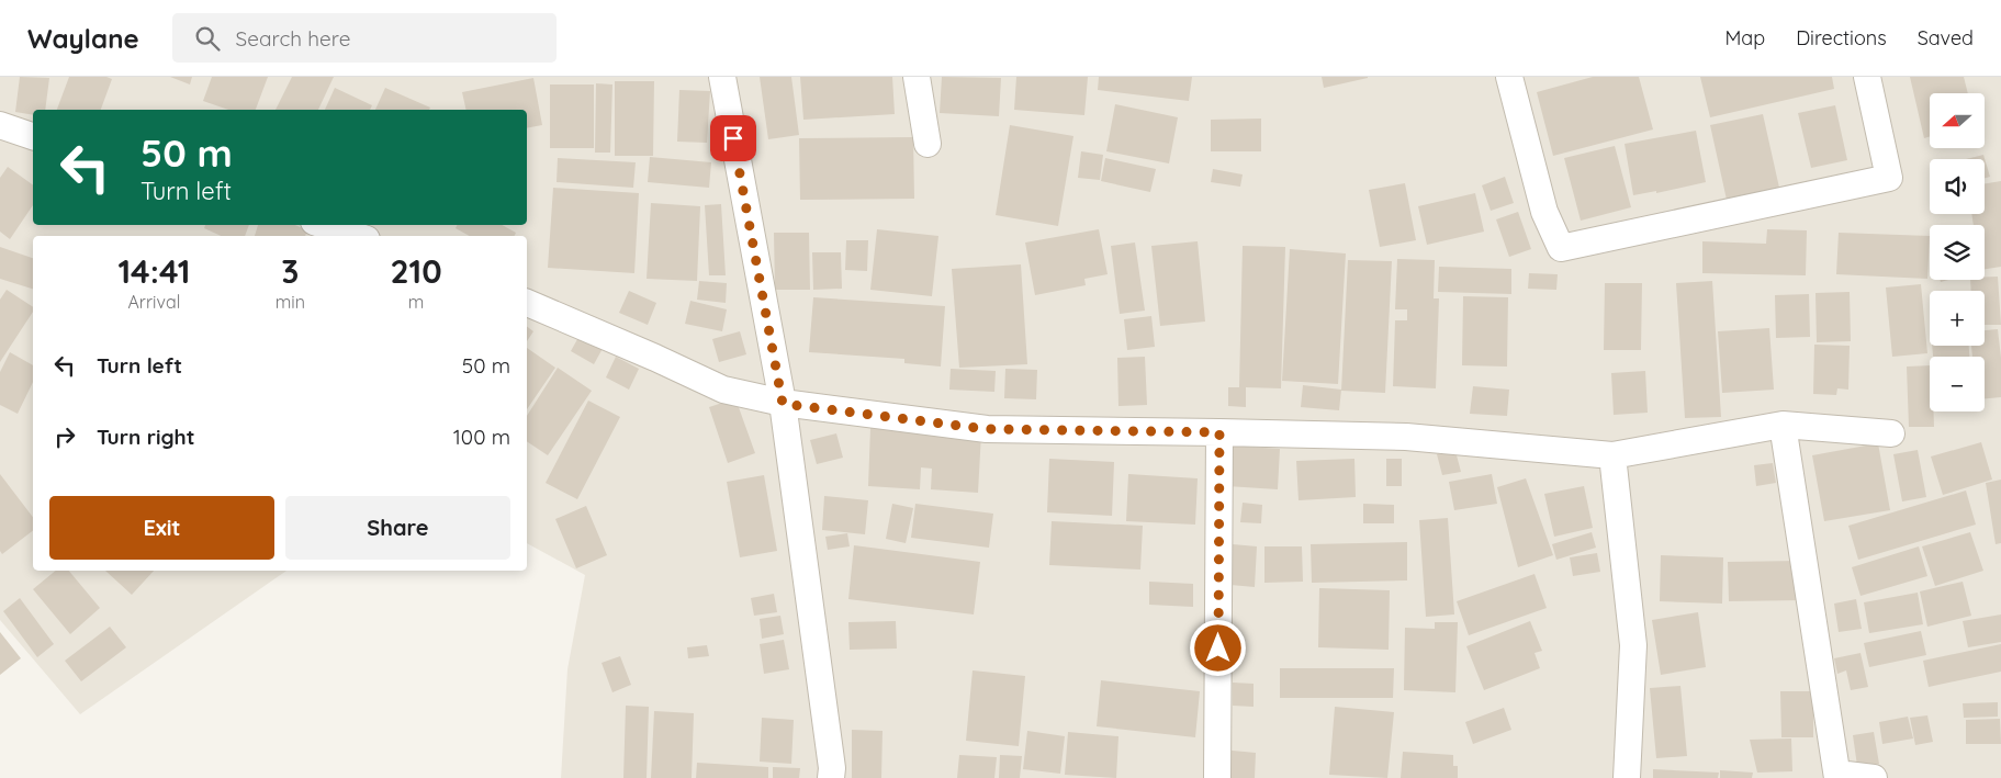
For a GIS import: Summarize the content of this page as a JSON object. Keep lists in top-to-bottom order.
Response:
{
  "north": "left",
  "page": {
    "header": "Waylane",
    "search": "Search here",
    "nav": ["Map", "Directions", "Saved"],
    "map_buttons": ["+", "−"],
    "turn": ["50 m", "Turn left"],
    "eta": [
      "14:41",
      "Arrival",
      "3",
      "min",
      "210",
      "m"
    ],
    "list": [
      {
        "name": "Turn left",
        "value": "50 m"
      },
      {
        "name": "Turn right",
        "value": "100 m"
      }
    ],
    "buttons": ["Exit", "Share"]
  }
}
